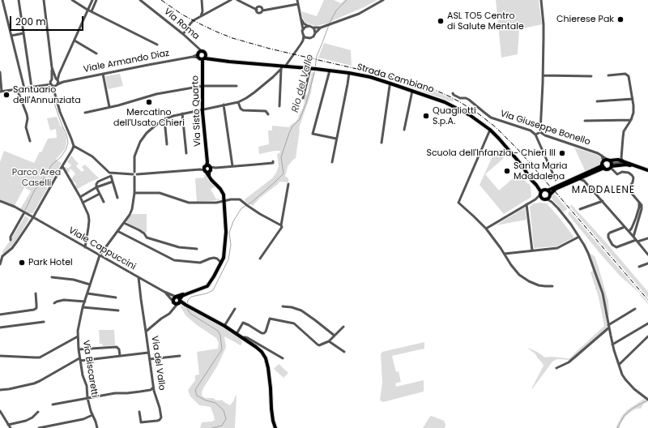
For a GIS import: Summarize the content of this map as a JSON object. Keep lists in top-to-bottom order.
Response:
{
  "streets": {
    "main road": ["Strada Cambiano", "Via Sisto Quarto", "Viale Cappuccini"],
    "street": [
      "Via Roma",
      "Viale Armando Diaz",
      "Via Giuseppe Bonello",
      "Via del Vallo",
      "Via Biscaretti"
    ]
  },
  "crossings": [
    ["Via Roma", "Viale Armando Diaz"],
    ["Via Roma", "Strada Cambiano"],
    ["Via Roma", "Via Sisto Quarto"],
    ["Viale Armando Diaz", "Strada Cambiano"],
    ["Viale Armando Diaz", "Via Sisto Quarto"],
    ["Strada Cambiano", "Via Sisto Quarto"],
    ["Strada Cambiano", "Via Biscaretti"],
    ["Via Sisto Quarto", "Via Biscaretti"],
    ["Viale Cappuccini", "Via del Vallo"],
    ["Viale Cappuccini", "Via Biscaretti"]
  ],
  "districts": ["MADDALENE"],
  "water": ["Rio del Vallo"],
  "parks": ["Parco Area Caselli"],
  "places": [
    "Chierese Pak",
    "ASL TO5 Centro di Salute Mentale",
    "Santuario dell'Annunziata",
    "Mercatino dell'Usato Chieri",
    "Quagliotti S.p.A.",
    "Scuola dell'Infanzia - Chieri III",
    "Santa Maria Maddalena",
    "Park Hotel"
  ],
  "scale_bar": "200 m"
}
